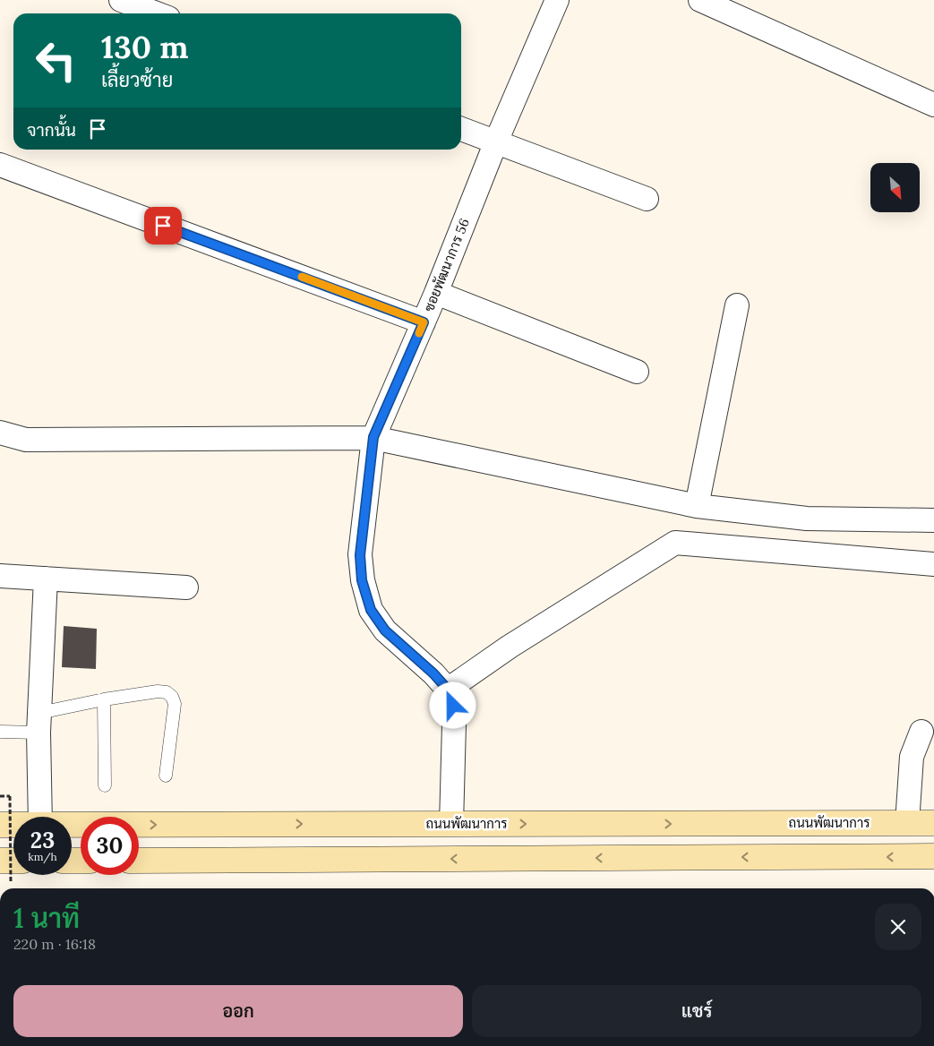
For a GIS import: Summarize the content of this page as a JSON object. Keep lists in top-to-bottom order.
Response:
{
  "streets": {
    "main road": ["ถนนพัฒนาการ"],
    "street": ["ซอยพัฒนาการ 56"]
  },
  "crossings": [
    ["ซอยพัฒนาการ 56", "ถนนพัฒนาการ"]
  ],
  "north": "bottom right",
  "page": {
    "turn": ["130 m", "เลี้ยวซ้าย"],
    "then": "จากนั้น",
    "speed": "23 km/h",
    "limit": "30",
    "heading": ["1 นาที", "220 m · 16:18"],
    "buttons": ["ออก", "แชร์"]
  }
}
